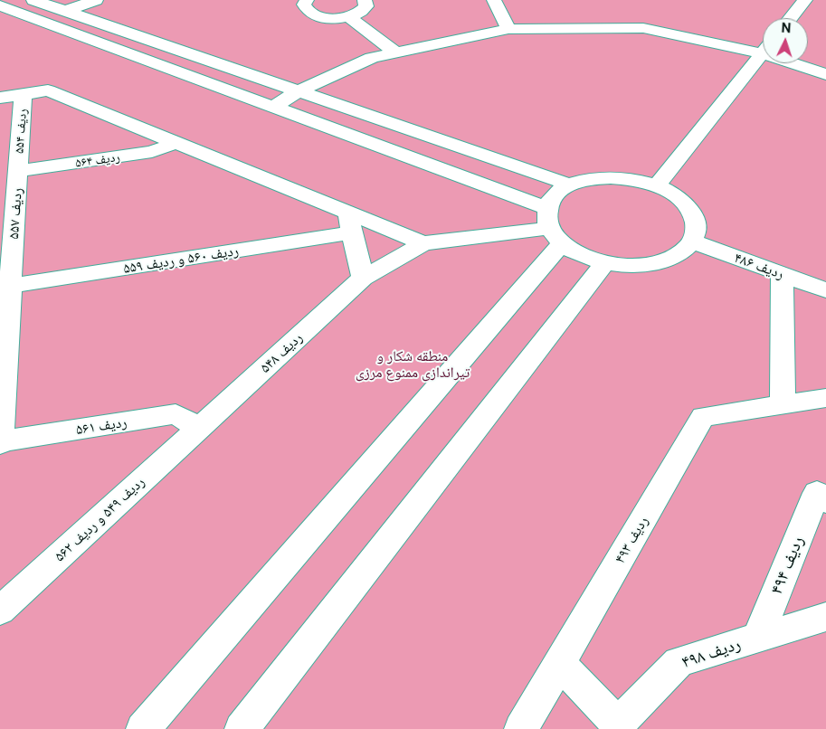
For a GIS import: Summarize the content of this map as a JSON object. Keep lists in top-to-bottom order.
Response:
{
  "streets": {
    "street": [
      "ردیف ۵۵۴",
      "ردیف ۵۶۴",
      "ردیف ۵۵۷",
      "ردیف ۵۶۰ و ردیف ۵۵۹",
      "ردیف ۴۸۶",
      "ردیف ۵۴۸",
      "ردیف ۵۶۱",
      "ردیف ۵۴۹ و ردیف ۵۶۲",
      "ردیف ۴۹۳",
      "ردیف ۴۹۴",
      "ردیف ۴۹۸"
    ]
  },
  "crossings": [
    ["ردیف ۵۵۴", "ردیف ۵۶۴"],
    ["ردیف ۵۵۴", "ردیف ۵۵۷"],
    ["ردیف ۵۶۴", "ردیف ۵۵۷"],
    ["ردیف ۵۵۷", "ردیف ۵۶۰ و ردیف ۵۵۹"],
    ["ردیف ۵۵۷", "ردیف ۵۶۱"],
    ["ردیف ۵۴۸", "ردیف ۵۶۱"],
    ["ردیف ۵۴۸", "ردیف ۵۴۹ و ردیف ۵۶۲"],
    ["ردیف ۵۶۱", "ردیف ۵۴۹ و ردیف ۵۶۲"],
    ["ردیف ۴۹۴", "ردیف ۴۹۸"]
  ],
  "parks": ["منطقه شکار و تیراندازی ممنوع مرزی"],
  "north": "top"
}
